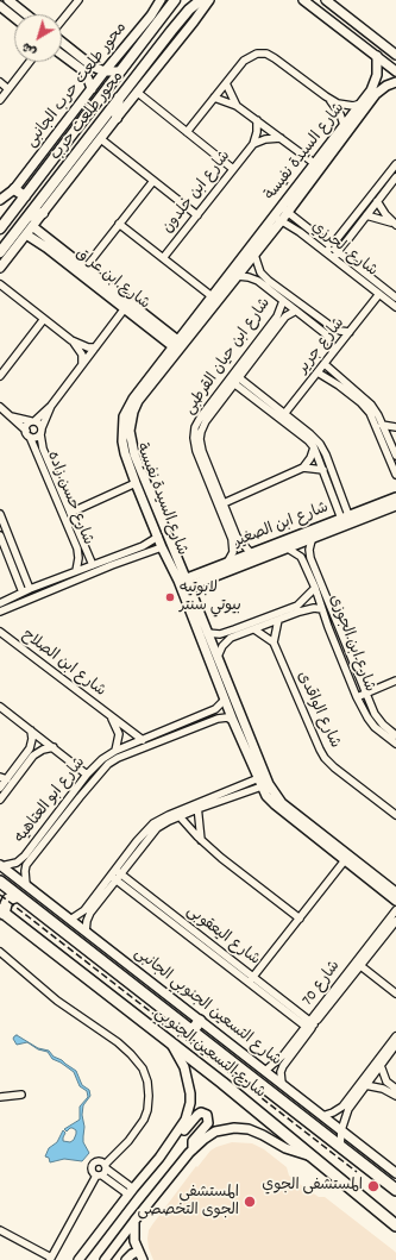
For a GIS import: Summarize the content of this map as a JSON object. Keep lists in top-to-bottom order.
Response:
{
  "streets": {
    "highway": ["شارع التسعين الجنوبي"],
    "main road": ["محور طلعت حرب"],
    "street": [
      "محور طلعت حرب الجانبى",
      "شارع السيدة نفيسة",
      "شارع ابن خلدون",
      "شارع الجرزي",
      "شارع ابن عراق",
      "شارع جرير",
      "شارع ابن حيان القرطبى",
      "شارع حسن زاده",
      "شارع ابن الصغير",
      "شارع ابن الجوزى",
      "شارع ابن الصلاح",
      "شارع الواقدى",
      "شارع ابو العتاهيه",
      "شارع اليعقوبى",
      "شارع 70",
      "شارع التسعين الجنوبي الجانبى"
    ]
  },
  "crossings": [
    ["شارع السيدة نفيسة", "شارع الجرزي"],
    ["شارع السيدة نفيسة", "شارع ابن عراق"],
    ["شارع السيدة نفيسة", "شارع ابن الصغير"],
    ["شارع السيدة نفيسة", "شارع ابو العتاهيه"],
    ["شارع الجرزي", "شارع جرير"],
    ["شارع ابن حيان القرطبى", "شارع ابن الصغير"],
    ["شارع ابن الصغير", "شارع ابن الجوزى"],
    ["شارع ابن الصلاح", "شارع ابو العتاهيه"],
    ["شارع ابو العتاهيه", "شارع التسعين الجنوبي الجانبى"],
    ["شارع اليعقوبى", "شارع 70"],
    ["شارع 70", "شارع التسعين الجنوبي الجانبى"]
  ],
  "places": ["لابوتيه بيوتي سنتر", "المستشفى الجوي", "المستشفى الجوى التخصصى"],
  "north": "bottom left"
}
